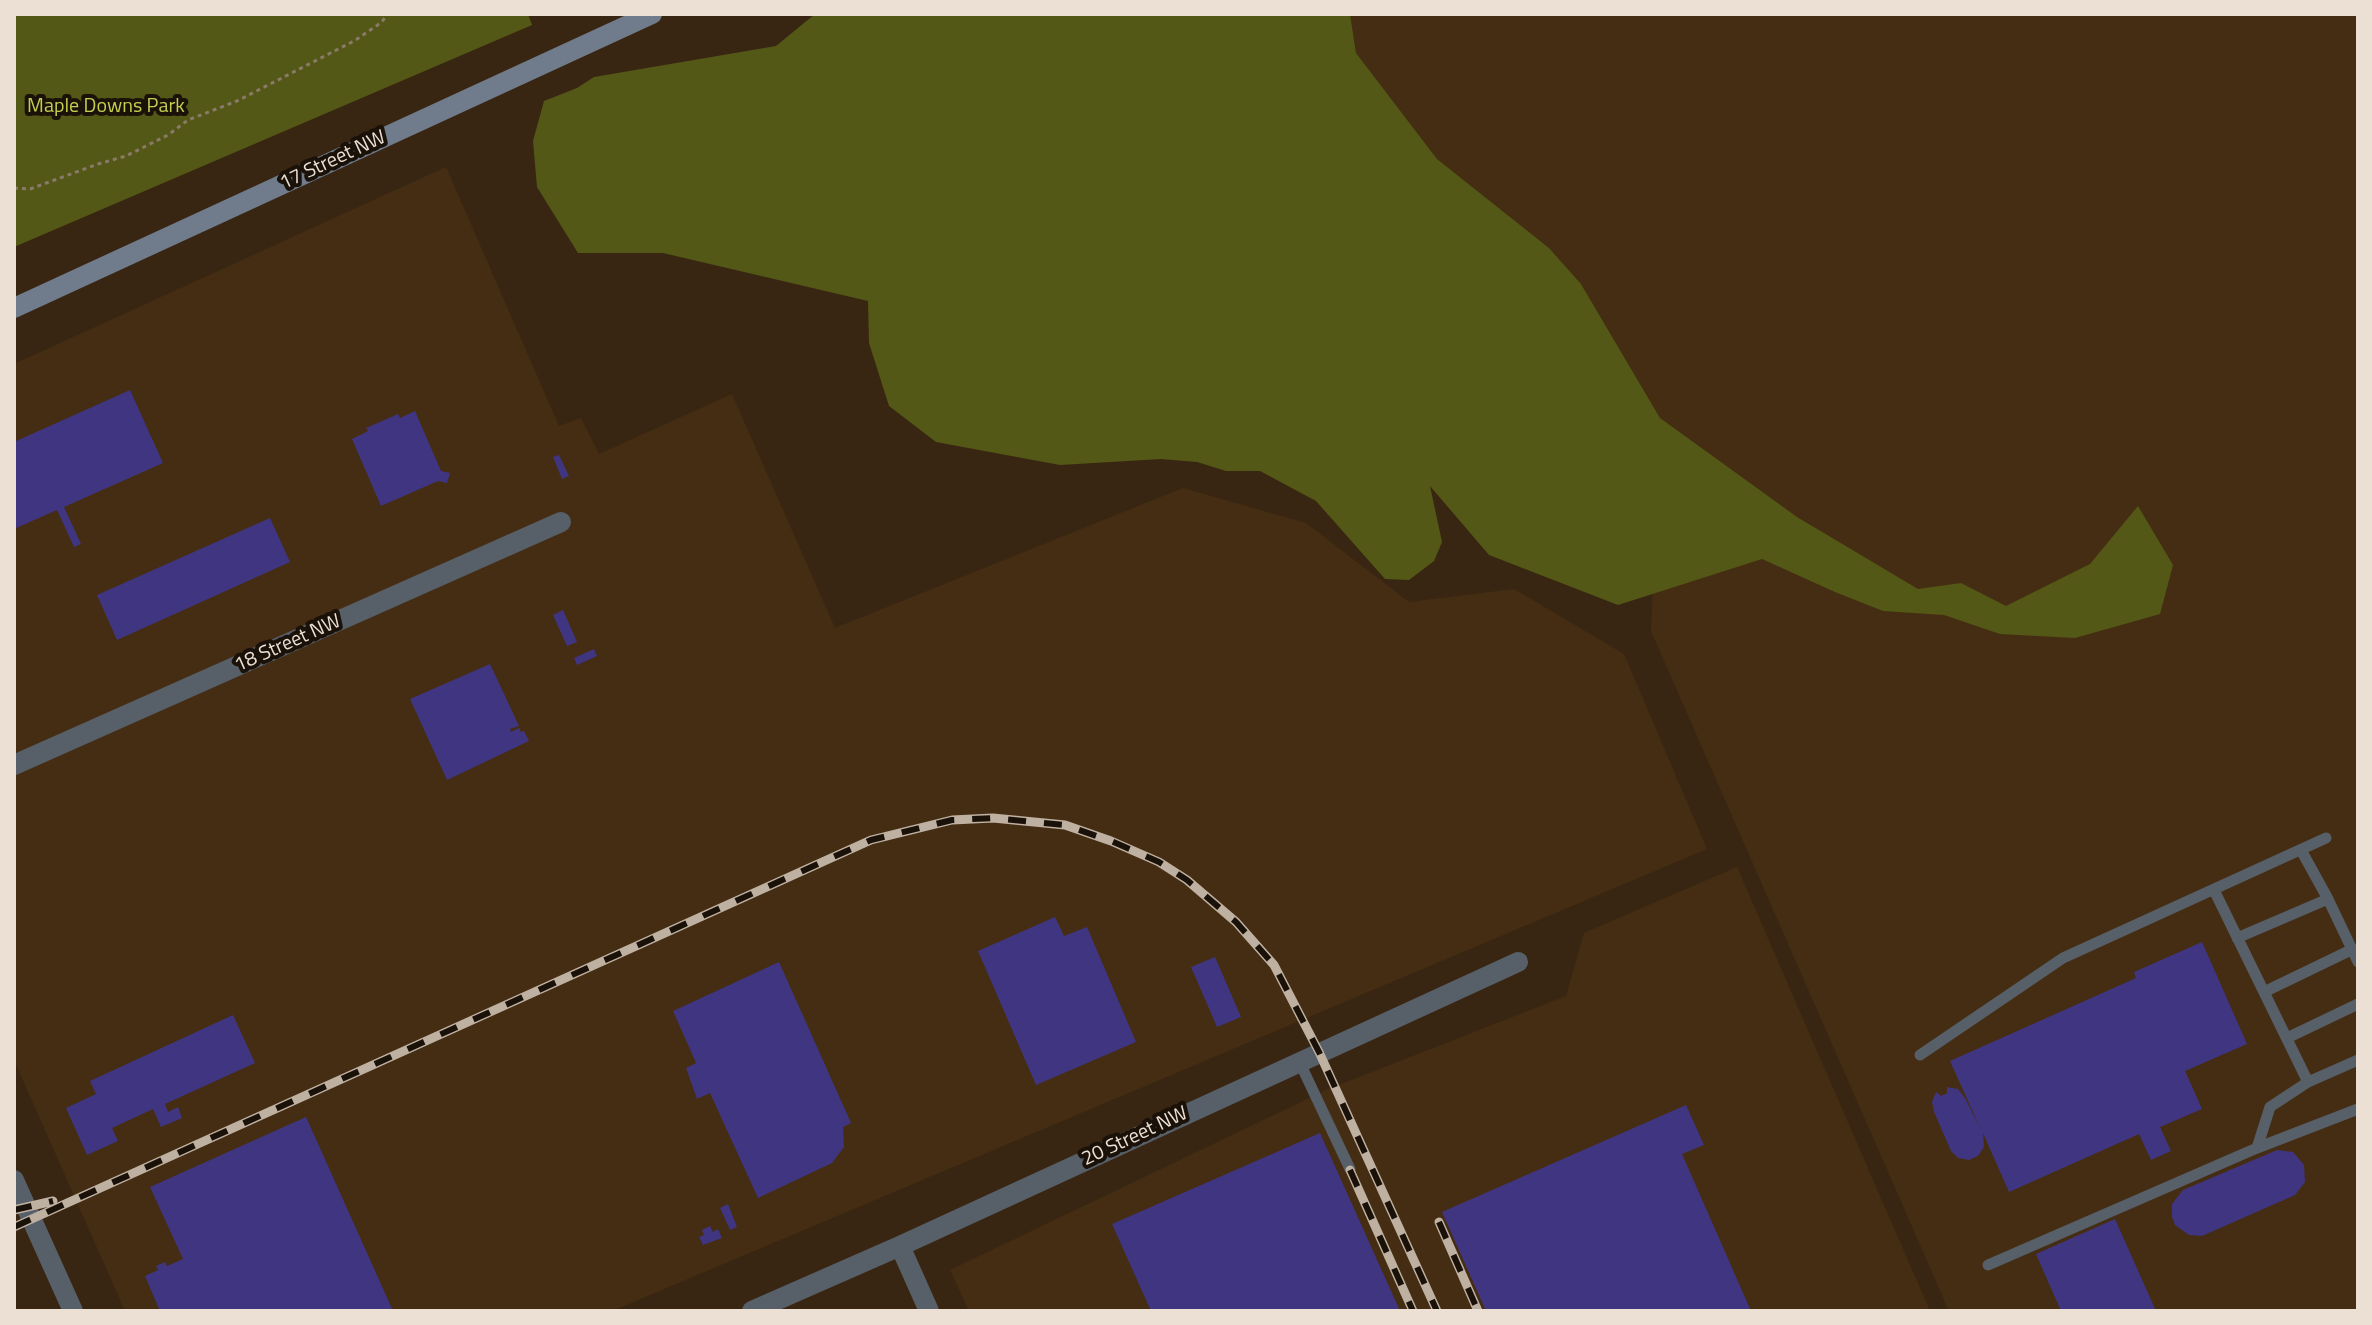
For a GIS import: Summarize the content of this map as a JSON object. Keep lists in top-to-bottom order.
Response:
{
  "streets": {
    "main road": ["17 Street NW"],
    "street": ["18 Street NW", "20 Street NW"]
  },
  "parks": ["Maple Downs Park"]
}
